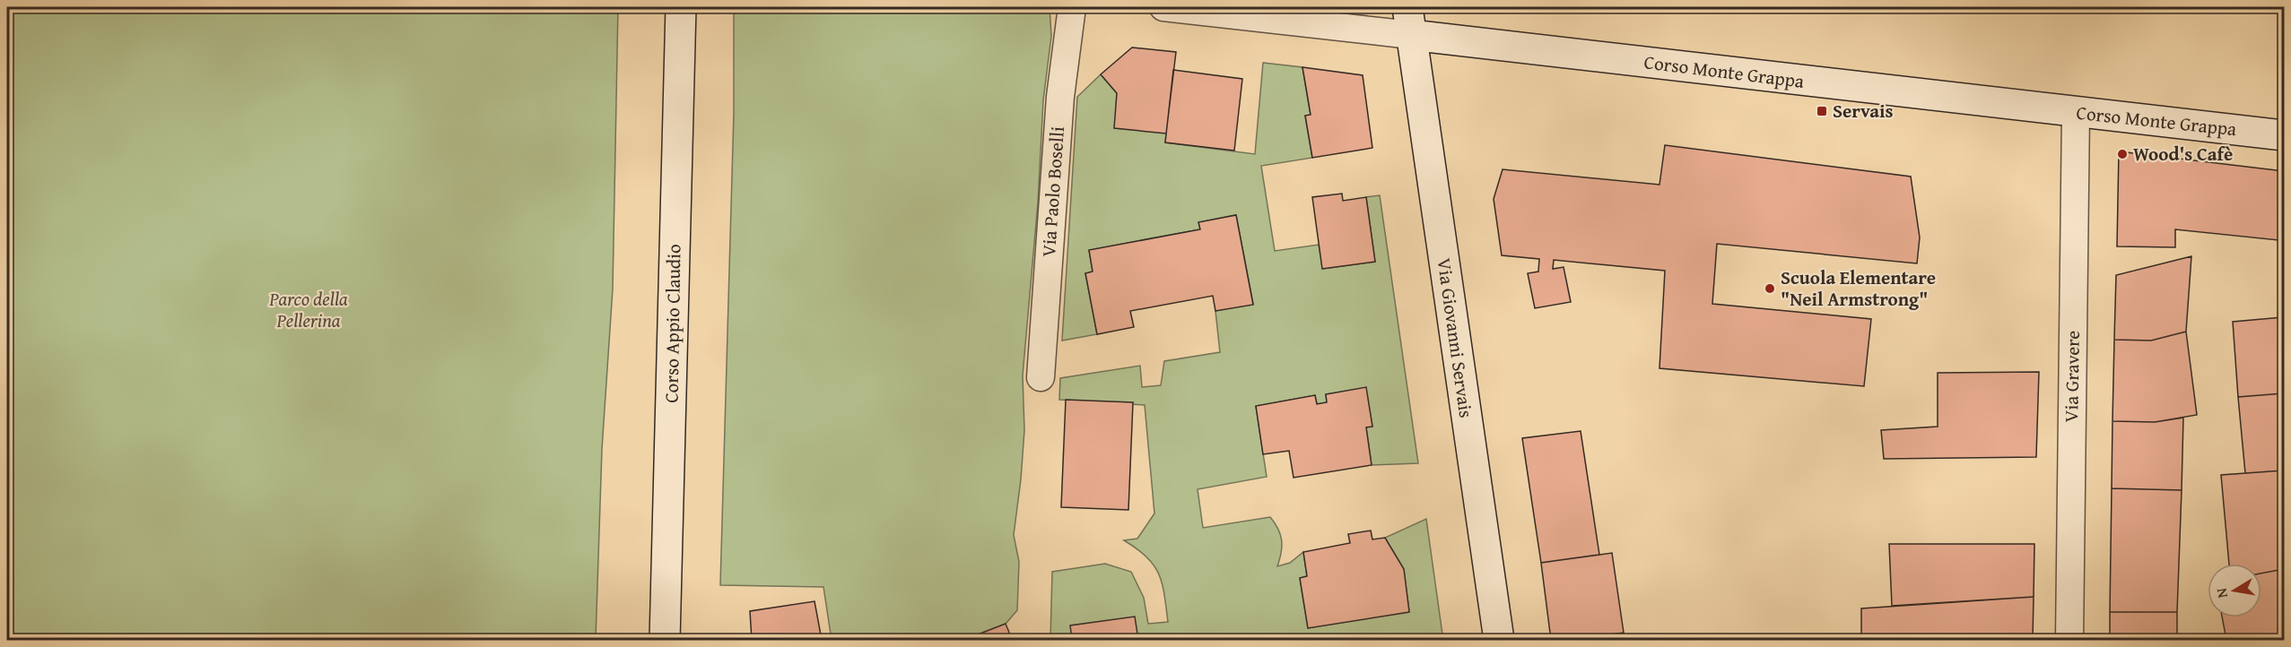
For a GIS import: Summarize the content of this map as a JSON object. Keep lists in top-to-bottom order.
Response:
{
  "streets": {
    "street": [
      "Corso Monte Grappa",
      "Via Paolo Boselli",
      "Corso Appio Claudio",
      "Via Giovanni Servais",
      "Via Gravere"
    ]
  },
  "crossings": [
    ["Corso Monte Grappa", "Via Giovanni Servais"],
    ["Corso Monte Grappa", "Via Gravere"]
  ],
  "parks": ["Parco della Pellerina"],
  "places": {
    "transit": ["Servais"],
    "other": ["Wood's Cafè", "Scuola Elementare \"Neil Armstrong\""]
  },
  "north": "left"
}
